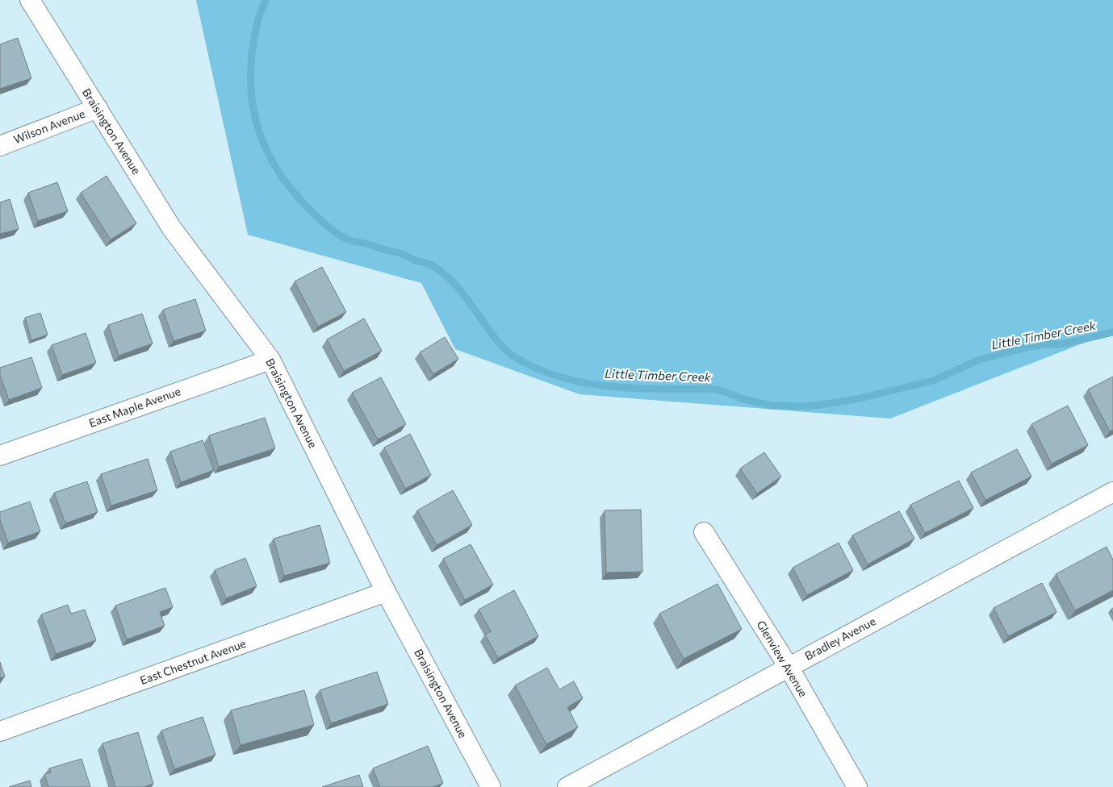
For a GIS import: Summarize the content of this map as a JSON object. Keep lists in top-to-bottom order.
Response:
{
  "streets": {
    "street": [
      "Wilson Avenue",
      "Braisington Avenue",
      "East Maple Avenue",
      "Bradley Avenue",
      "Glenview Avenue",
      "East Chestnut Avenue"
    ]
  },
  "crossings": [
    ["Wilson Avenue", "Braisington Avenue"],
    ["Braisington Avenue", "East Maple Avenue"],
    ["Braisington Avenue", "East Chestnut Avenue"],
    ["Bradley Avenue", "Glenview Avenue"]
  ],
  "water": ["Little Timber Creek"]
}
